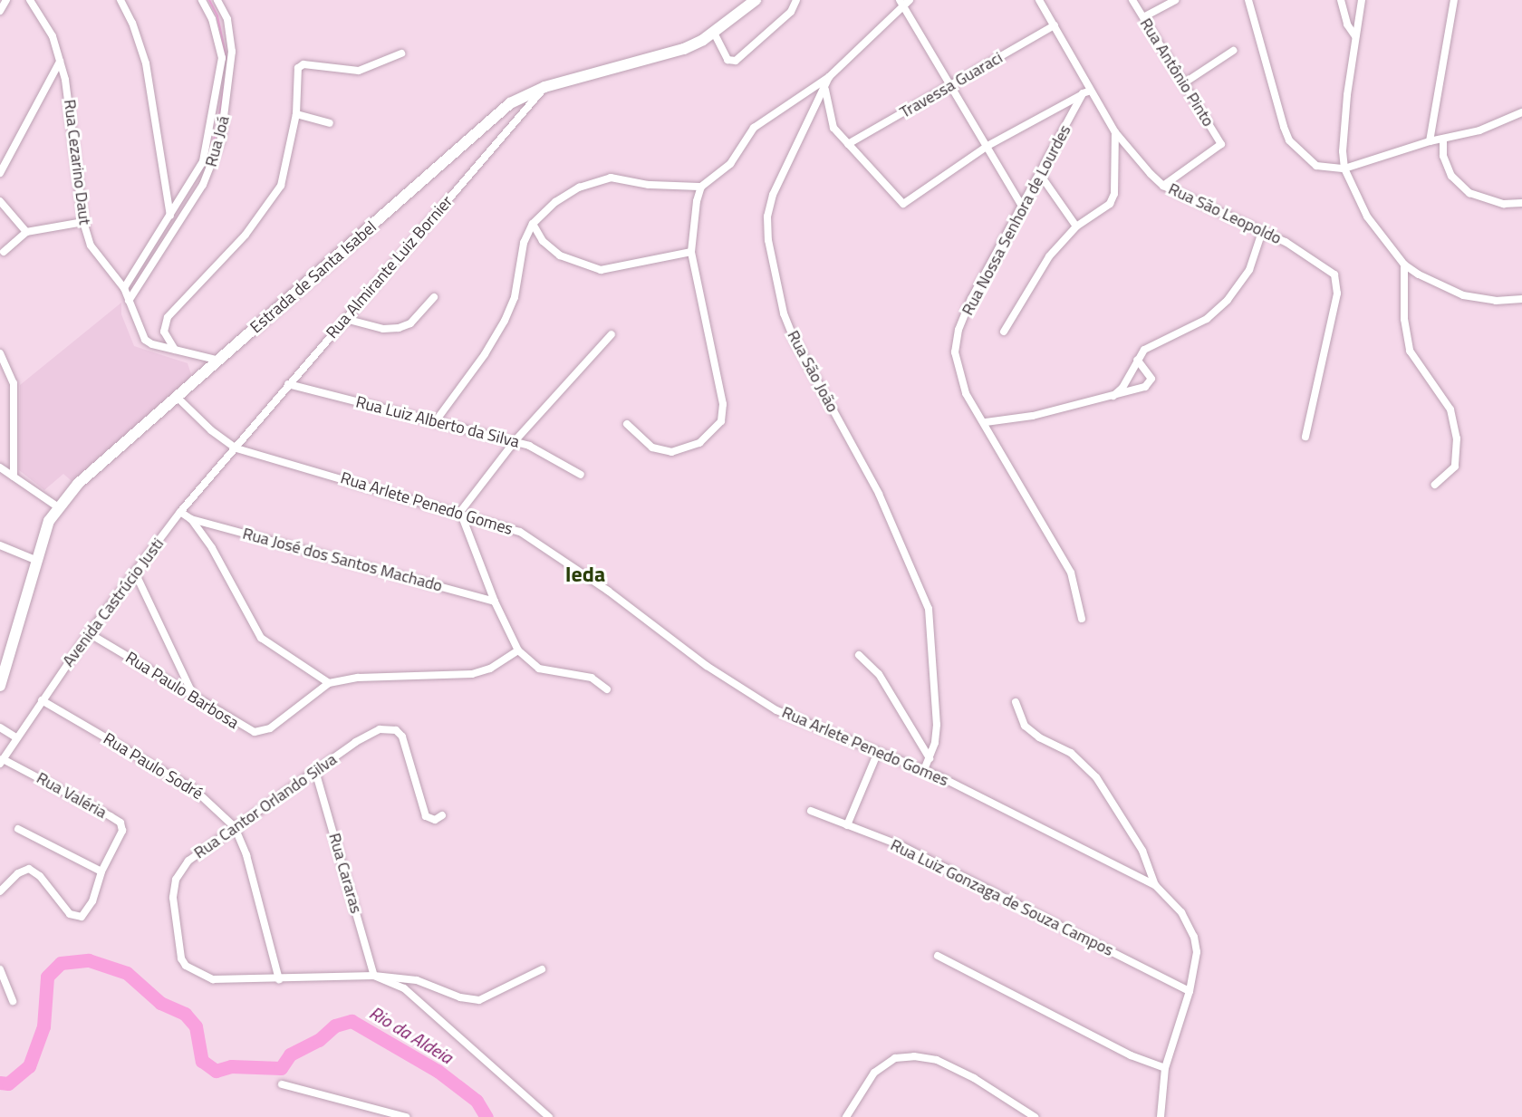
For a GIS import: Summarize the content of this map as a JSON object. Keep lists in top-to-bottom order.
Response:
{
  "streets": {
    "main road": ["Estrada de Santa Isabel"],
    "street": [
      "Rua Antônio Pinto",
      "Travessa Guaraci",
      "Rua Joá",
      "Rua Cezarino Daut",
      "Rua São Leopoldo",
      "Rua Nossa Senhora de Lourdes",
      "Rua Almirante Luiz Bornier",
      "Rua São João",
      "Rua Luiz Alberto da Silva",
      "Rua Arlete Penedo Gomes",
      "Rua José dos Santos Machado",
      "Avenida Castrúcio Justi",
      "Rua Paulo Barbosa",
      "Rua Paulo Sodré",
      "Rua Valéria",
      "Rua Cantor Orlando Silva",
      "Rua Cararas",
      "Rua Luiz Gonzaga de Souza Campos"
    ]
  },
  "crossings": [
    ["Rua Antônio Pinto", "Rua São Leopoldo"],
    ["Travessa Guaraci", "Rua São Leopoldo"],
    ["Rua Joá", "Rua Cezarino Daut"],
    ["Rua Cezarino Daut", "Estrada de Santa Isabel"],
    ["Rua São Leopoldo", "Rua Nossa Senhora de Lourdes"],
    ["Rua Almirante Luiz Bornier", "Estrada de Santa Isabel"],
    ["Rua Almirante Luiz Bornier", "Rua Luiz Alberto da Silva"],
    ["Rua Almirante Luiz Bornier", "Rua Arlete Penedo Gomes"],
    ["Rua Almirante Luiz Bornier", "Avenida Castrúcio Justi"],
    ["Estrada de Santa Isabel", "Rua Arlete Penedo Gomes"],
    ["Rua São João", "Rua Arlete Penedo Gomes"],
    ["Rua Arlete Penedo Gomes", "Avenida Castrúcio Justi"],
    ["Rua Arlete Penedo Gomes", "Rua Luiz Gonzaga de Souza Campos"],
    ["Avenida Castrúcio Justi", "Rua Paulo Barbosa"],
    ["Avenida Castrúcio Justi", "Rua Paulo Sodré"],
    ["Avenida Castrúcio Justi", "Rua Valéria"],
    ["Rua Paulo Sodré", "Rua Cantor Orlando Silva"],
    ["Rua Cantor Orlando Silva", "Rua Cararas"]
  ],
  "districts": ["Ieda"],
  "water": ["Rio da Aldeia"]
}
